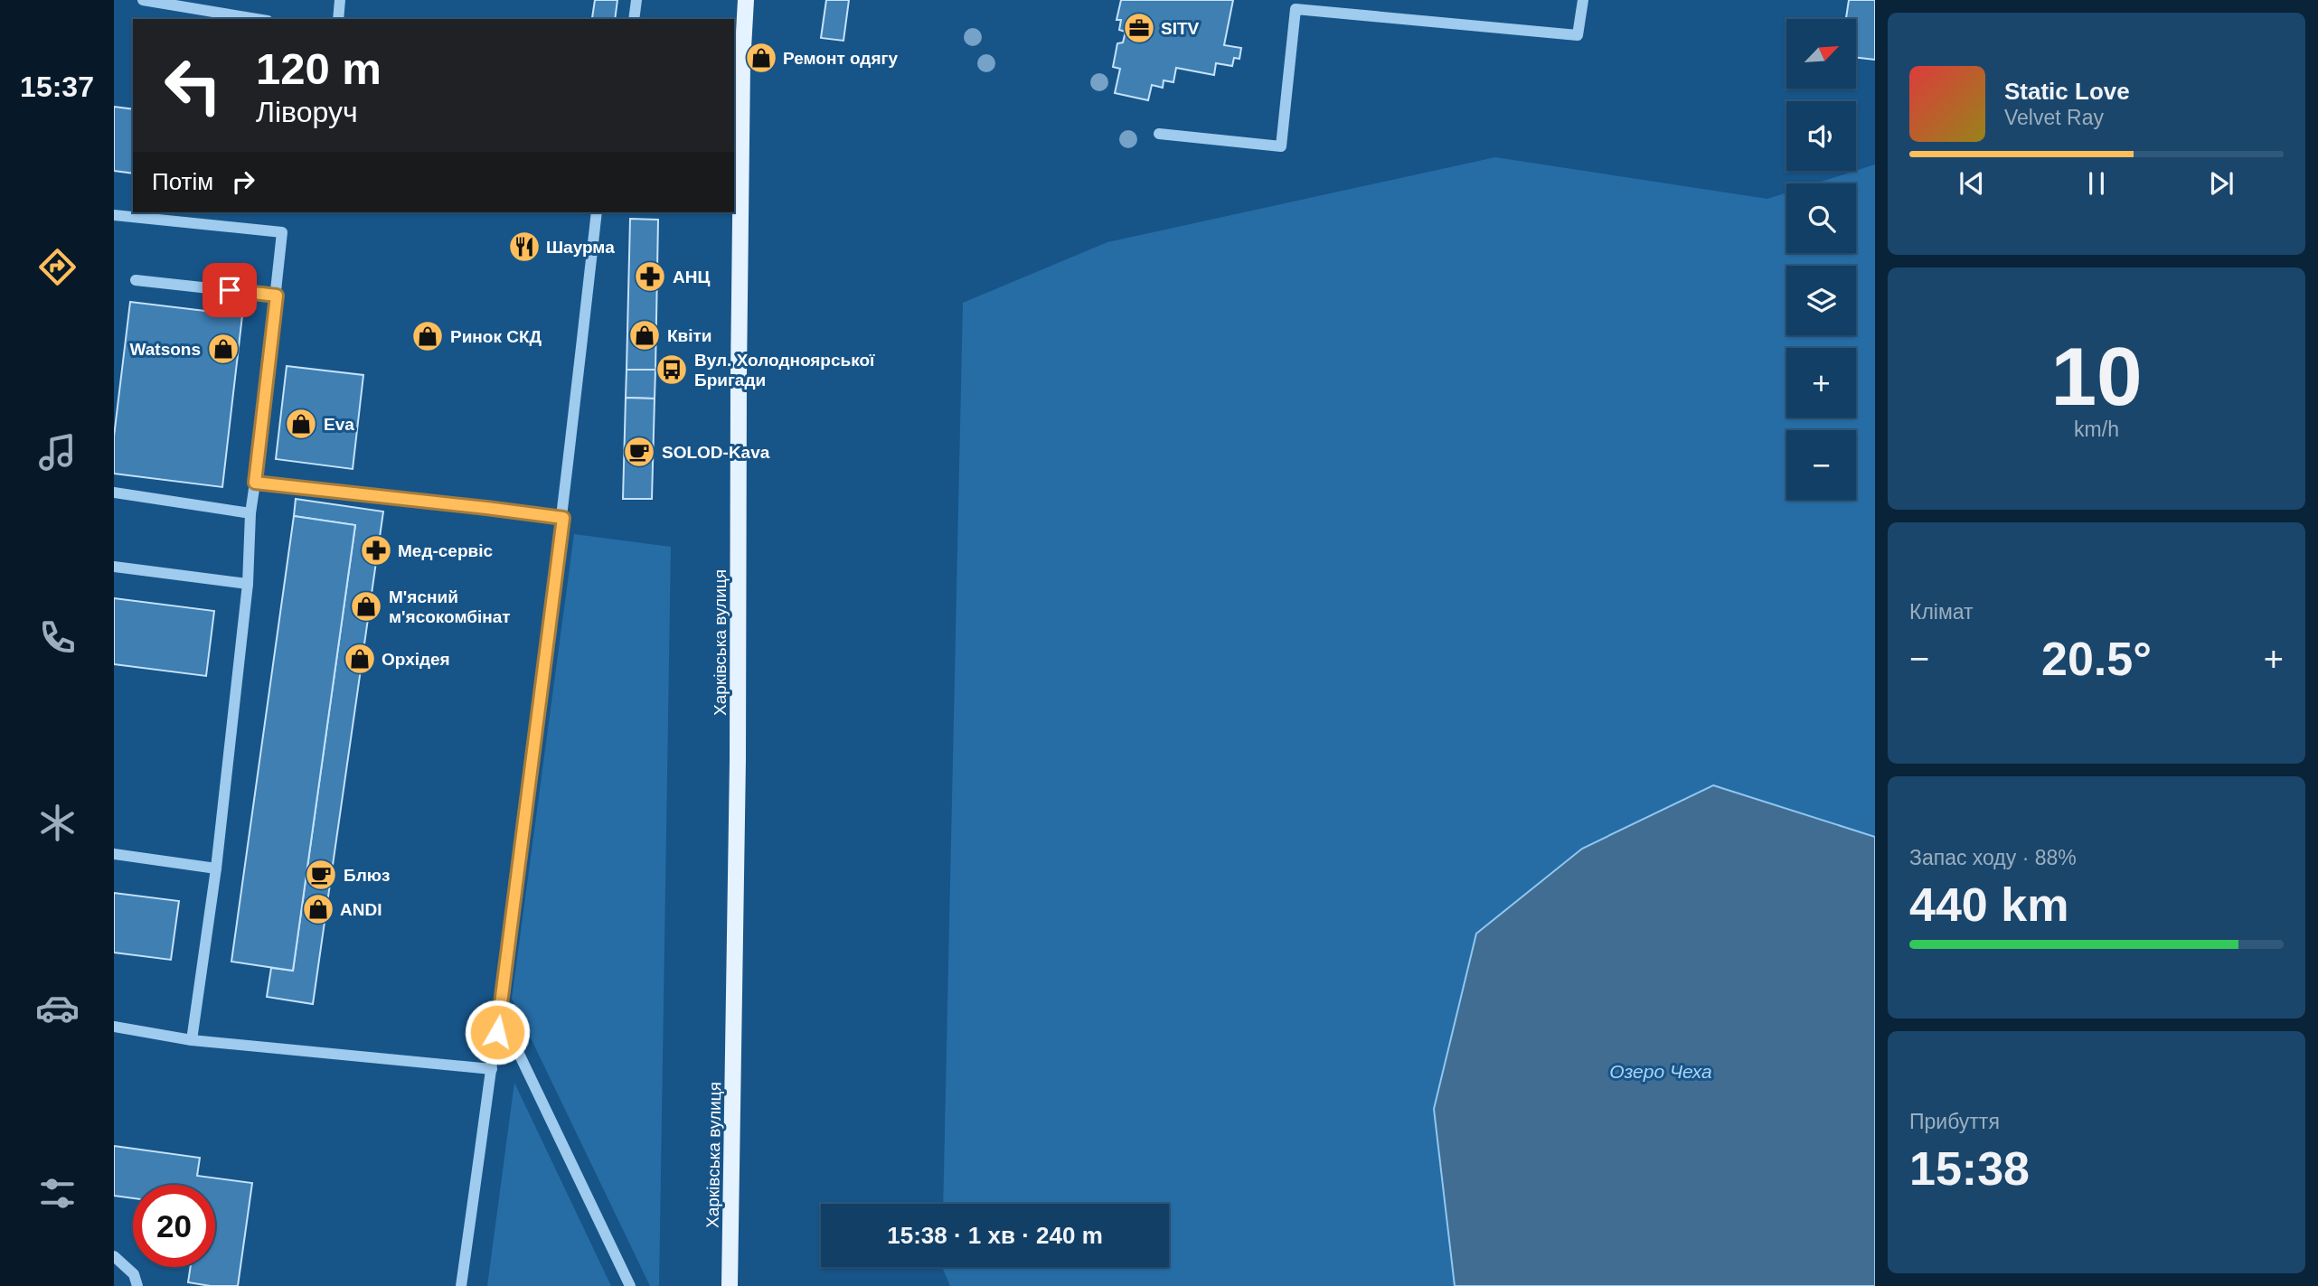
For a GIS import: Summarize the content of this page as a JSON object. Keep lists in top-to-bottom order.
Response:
{
  "streets": {
    "main road": ["Харківська вулиця"]
  },
  "water": ["Озеро Чеха"],
  "places": {
    "office": ["SITV"],
    "shop": [
      "Ремонт одягу",
      "Квіти",
      "Ринок СКД",
      "Watsons",
      "Eva",
      "М'ясний м'ясокомбінат",
      "Орхідея",
      "ANDI"
    ],
    "restaurant": ["Шаурма"],
    "pharmacy": ["АНЦ", "Мед-сервіс"],
    "bus stop": ["Вул. Холодноярської Бригади"],
    "cafe": ["SOLOD-Kava", "Блюз"]
  },
  "north": "top right",
  "page": {
    "tabs": "15:37",
    "map_buttons": ["+", "−"],
    "turn": ["120 m", "Ліворуч"],
    "song": ["Static Love", "Velvet Ray"],
    "then": "Потім",
    "tile": [
      ["10", "km/h"],
      "Клімат",
      ["Запас ходу · 88%", "440 km"],
      ["Прибуття", "15:38"]
    ],
    "heat": ["−", "20.5°", "+"],
    "limit": "20",
    "trip": "15:38 · 1 хв · 240 m"
  }
}
